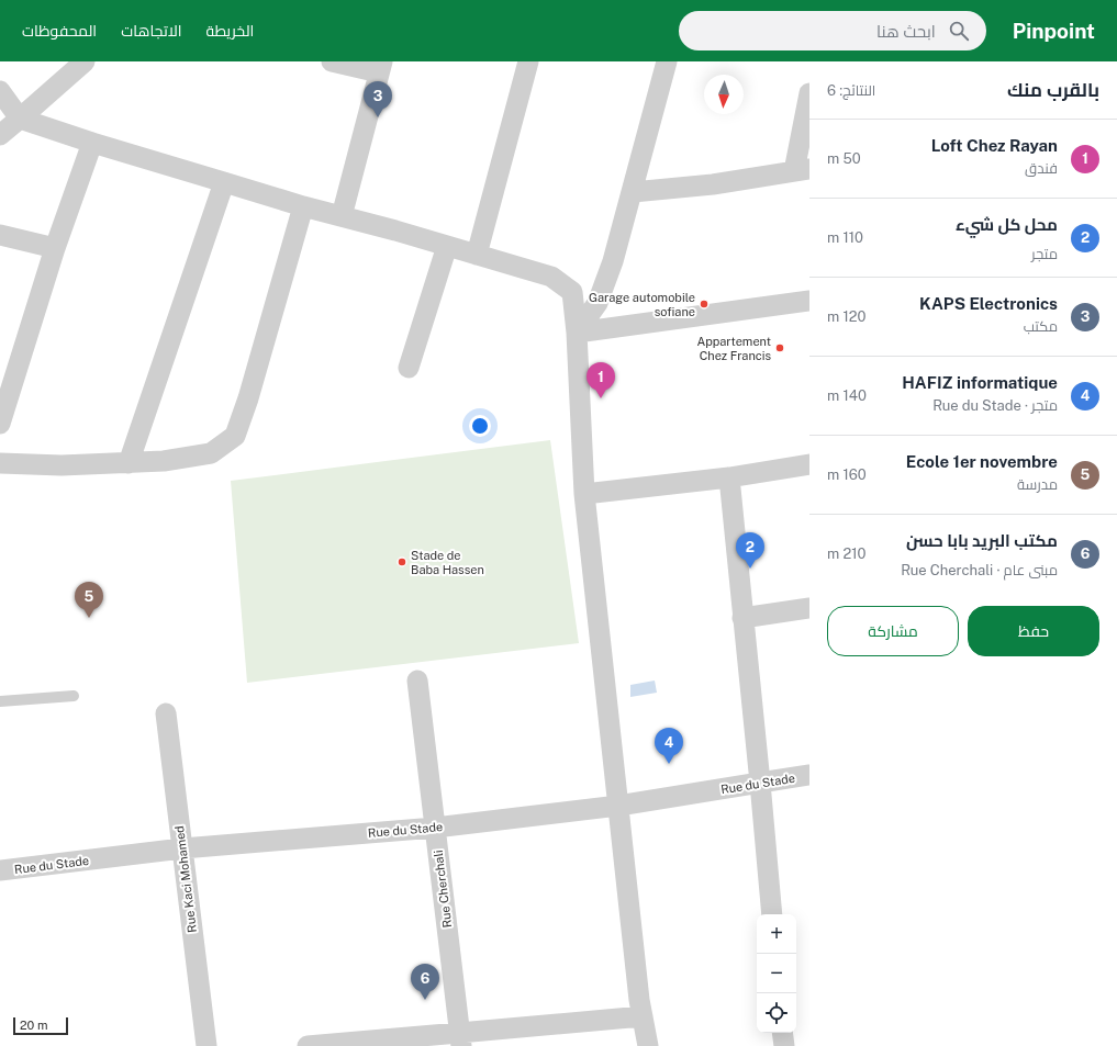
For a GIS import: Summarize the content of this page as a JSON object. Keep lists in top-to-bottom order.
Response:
{
  "streets": {
    "street": ["Rue du Stade", "Rue Kaci Mohamed", "Rue Cherchali"]
  },
  "crossings": [
    ["Rue du Stade", "Rue Kaci Mohamed"],
    ["Rue du Stade", "Rue Cherchali"]
  ],
  "places": ["Garage automobile sofiane", "Appartement Chez Francis", "Stade de Baba Hassen"],
  "scale_bar": "20 m",
  "north": "bottom",
  "page": {
    "header": "Pinpoint",
    "search": "ابحث هنا",
    "nav": ["الخريطة", "الاتجاهات", "المحفوظات"],
    "heading": ["بالقرب منك", "النتائج: 6"],
    "pins": [
      "3",
      "1",
      "2",
      "5",
      "4",
      "6"
    ],
    "list": [
      {
        "mark": "1",
        "name": "Loft Chez Rayan",
        "note": "فندق",
        "value": "50 m"
      },
      {
        "mark": "2",
        "name": "محل كل شيء",
        "note": "متجر",
        "value": "110 m"
      },
      {
        "mark": "3",
        "name": "KAPS Electronics",
        "note": "مكتب",
        "value": "120 m"
      },
      {
        "mark": "4",
        "name": "HAFIZ informatique",
        "note": "متجر · Rue du Stade",
        "value": "140 m"
      },
      {
        "mark": "5",
        "name": "Ecole 1er novembre",
        "note": "مدرسة",
        "value": "160 m"
      },
      {
        "mark": "6",
        "name": "مكتب البريد بابا حسن",
        "note": "مبنى عام · Rue Cherchali",
        "value": "210 m"
      }
    ],
    "buttons": ["حفظ", "مشاركة"],
    "map_buttons": ["+", "−"],
    "scale": "20 m"
  }
}
